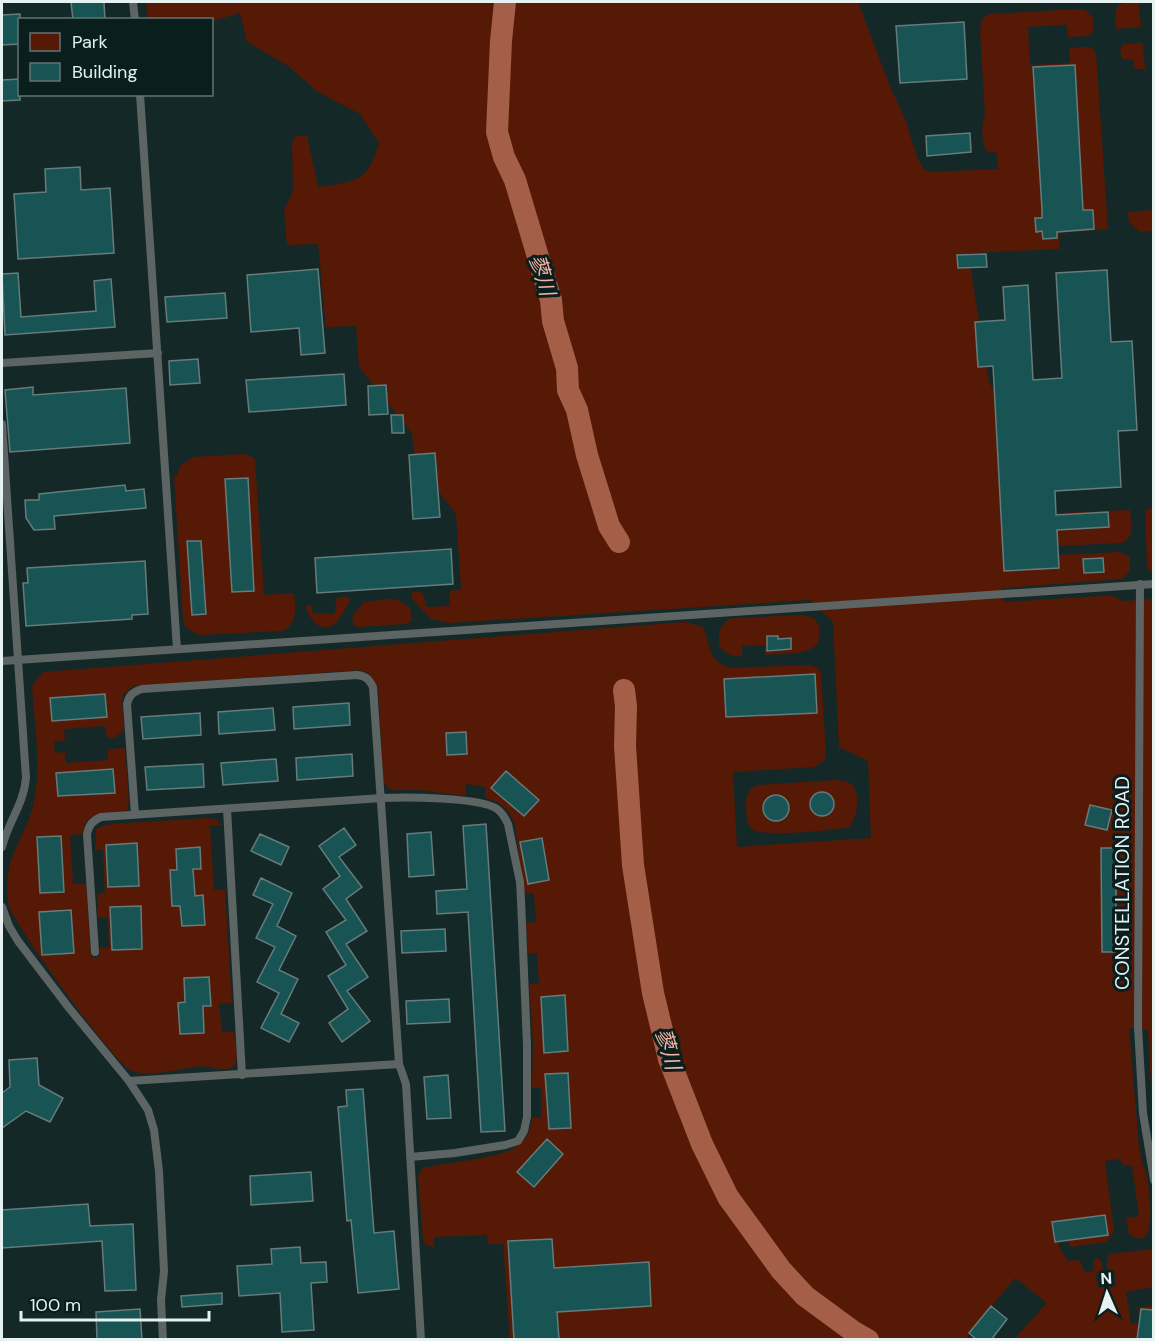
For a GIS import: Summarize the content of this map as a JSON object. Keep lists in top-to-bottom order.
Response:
{
  "streets": {
    "lane": ["CONSTELLATION ROAD"]
  },
  "water": ["蓼川"],
  "legend": ["Park", "Building"],
  "scale_bar": "100 m",
  "north": "top"
}
